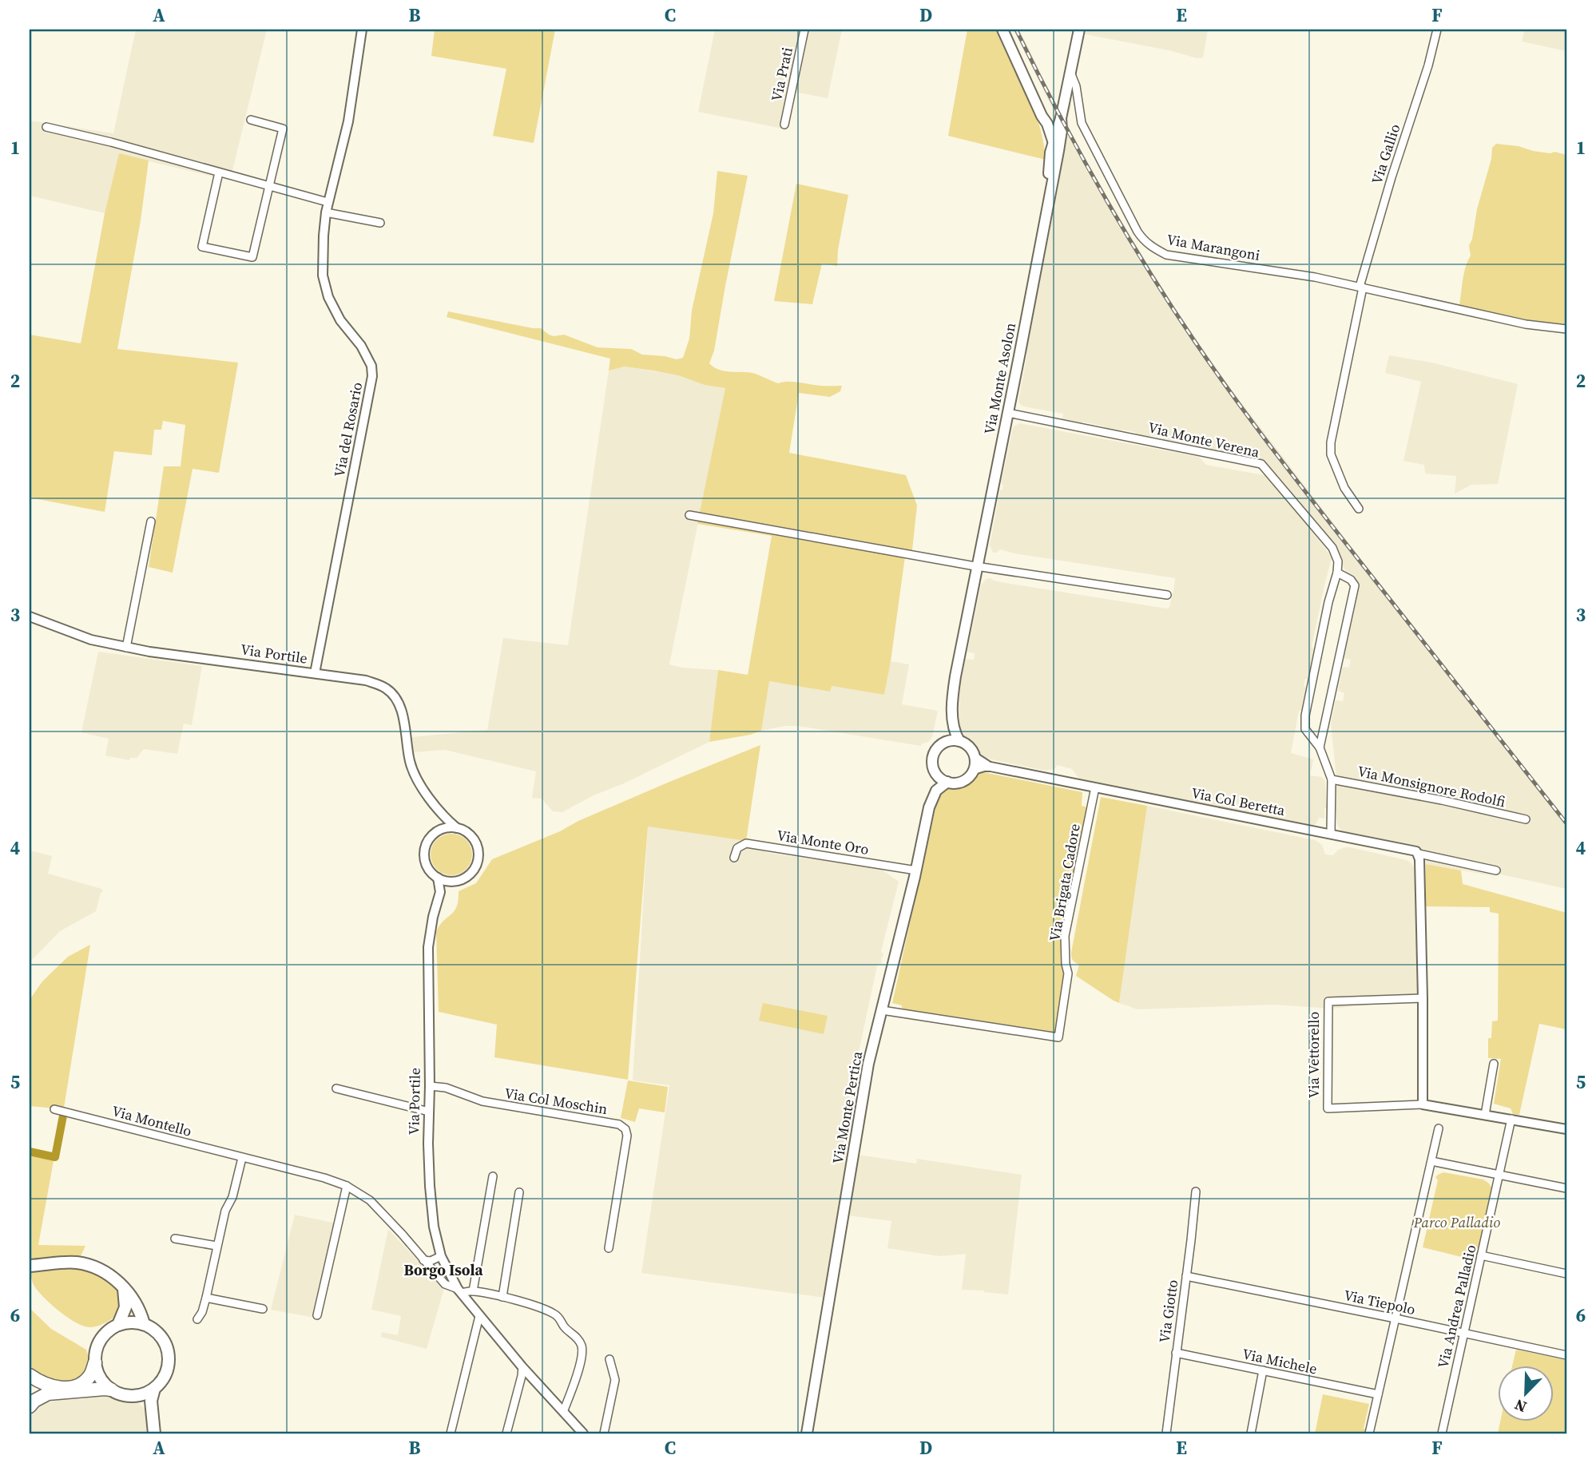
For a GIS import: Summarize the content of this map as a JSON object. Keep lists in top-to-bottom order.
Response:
{
  "streets": {
    "main road": ["Via Monte Asolon", "Via Monte Pertica"],
    "street": [
      "Via Prati",
      "Via Gallio",
      "Via Marangoni",
      "Via del Rosario",
      "Via Monte Verena",
      "Via Portile",
      "Via Monsignore Rodolfi",
      "Via Col Beretta",
      "Via Monte Oro",
      "Via Brigata Cadore",
      "Via Vettorello",
      "Via Col Moschin",
      "Via Montello",
      "Via Tiepolo",
      "Via Andrea Palladio",
      "Via Giotto",
      "Via Michele"
    ]
  },
  "crossings": [
    ["Via Gallio", "Via Marangoni"],
    ["Via Marangoni", "Via Monte Asolon"],
    ["Via Monte Asolon", "Via Monte Verena"],
    ["Via Monte Asolon", "Via Col Beretta"],
    ["Via Monte Asolon", "Via Monte Pertica"],
    ["Via del Rosario", "Via Portile"],
    ["Via Monte Verena", "Via Monsignore Rodolfi"],
    ["Via Portile", "Via Col Moschin"],
    ["Via Portile", "Via Montello"],
    ["Via Col Beretta", "Via Brigata Cadore"],
    ["Via Col Beretta", "Via Monte Pertica"],
    ["Via Monte Oro", "Via Monte Pertica"],
    ["Via Brigata Cadore", "Via Monte Pertica"],
    ["Via Vettorello", "Via Andrea Palladio"],
    ["Via Tiepolo", "Via Andrea Palladio"],
    ["Via Tiepolo", "Via Giotto"],
    ["Via Giotto", "Via Michele"]
  ],
  "districts": ["Borgo Isola"],
  "parks": ["Parco Palladio"],
  "north": "bottom left",
  "grid": {
    "columns": [
      "A",
      "B",
      "C",
      "D",
      "E",
      "F"
    ],
    "rows": [
      "1",
      "2",
      "3",
      "4",
      "5",
      "6"
    ]
  }
}
